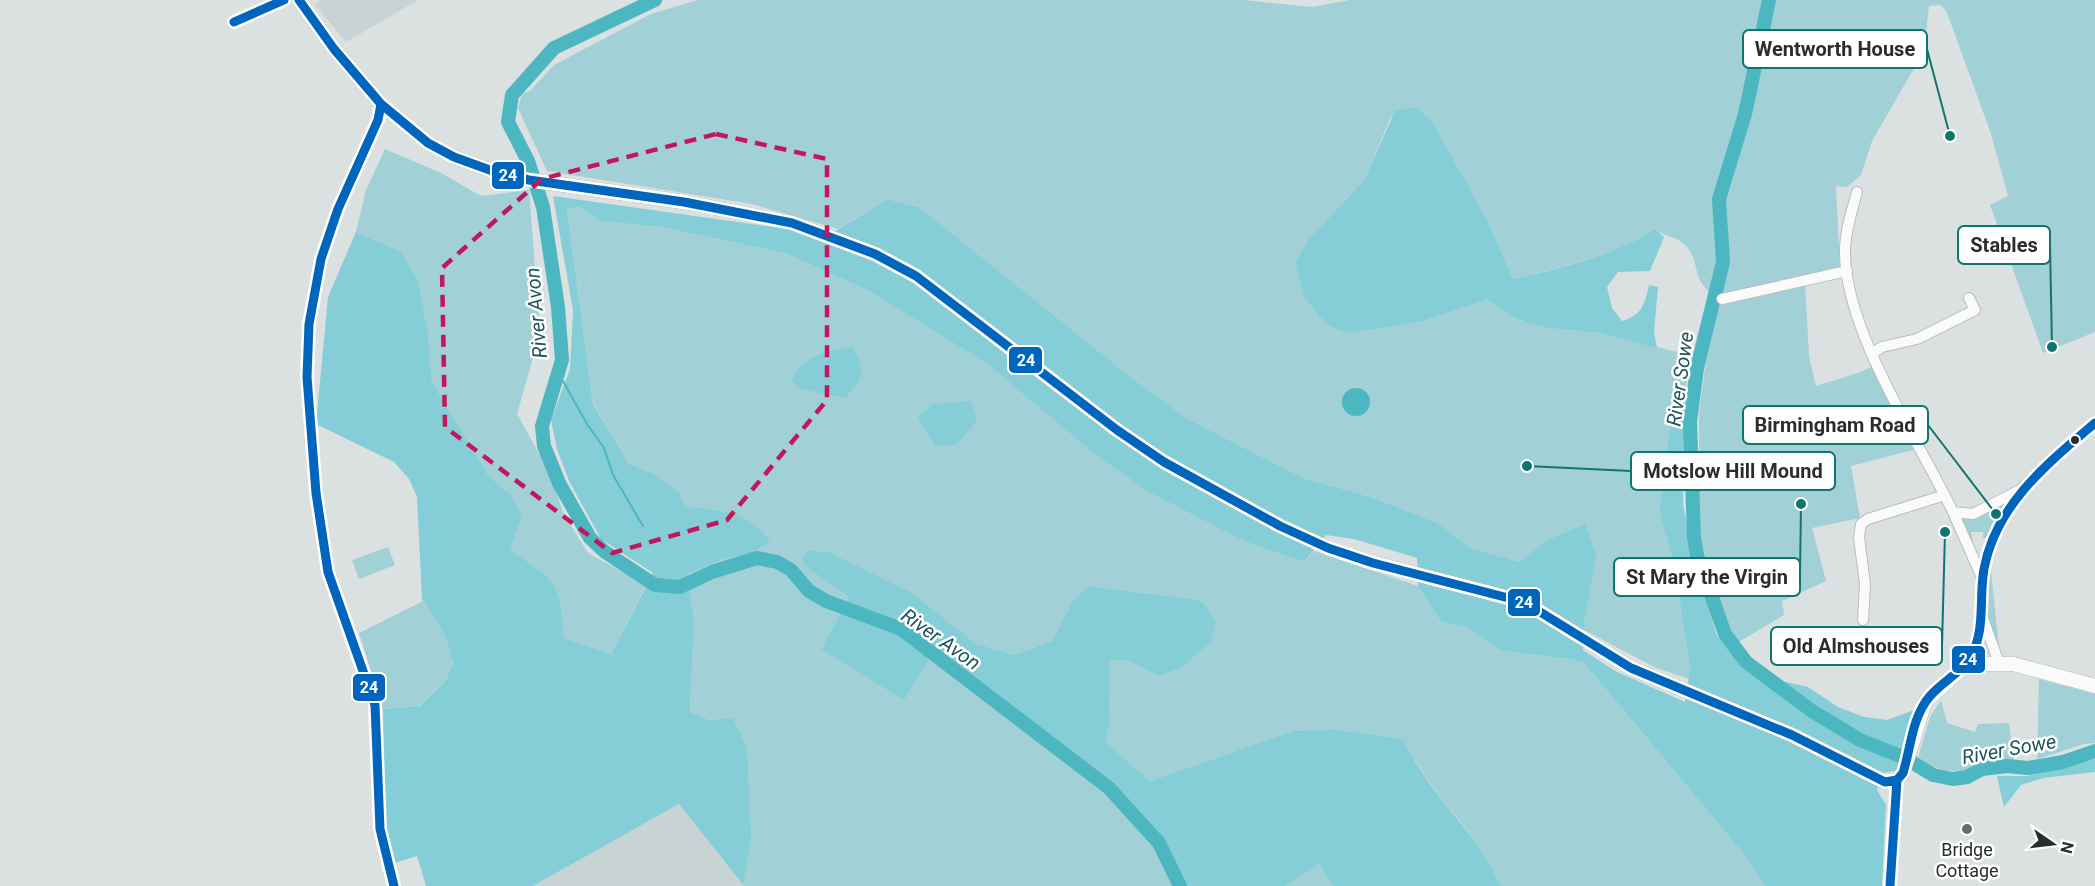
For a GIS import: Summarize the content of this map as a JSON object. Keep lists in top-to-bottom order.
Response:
{
  "water": ["River Avon", "River Sowe"],
  "places": [
    "Wentworth House",
    "Stables",
    "Motslow Hill Mound",
    "St Mary the Virgin",
    "Birmingham Road",
    "Old Almshouses",
    "Bridge Cottage"
  ],
  "lines": ["transit line 24"],
  "north": "right"
}
